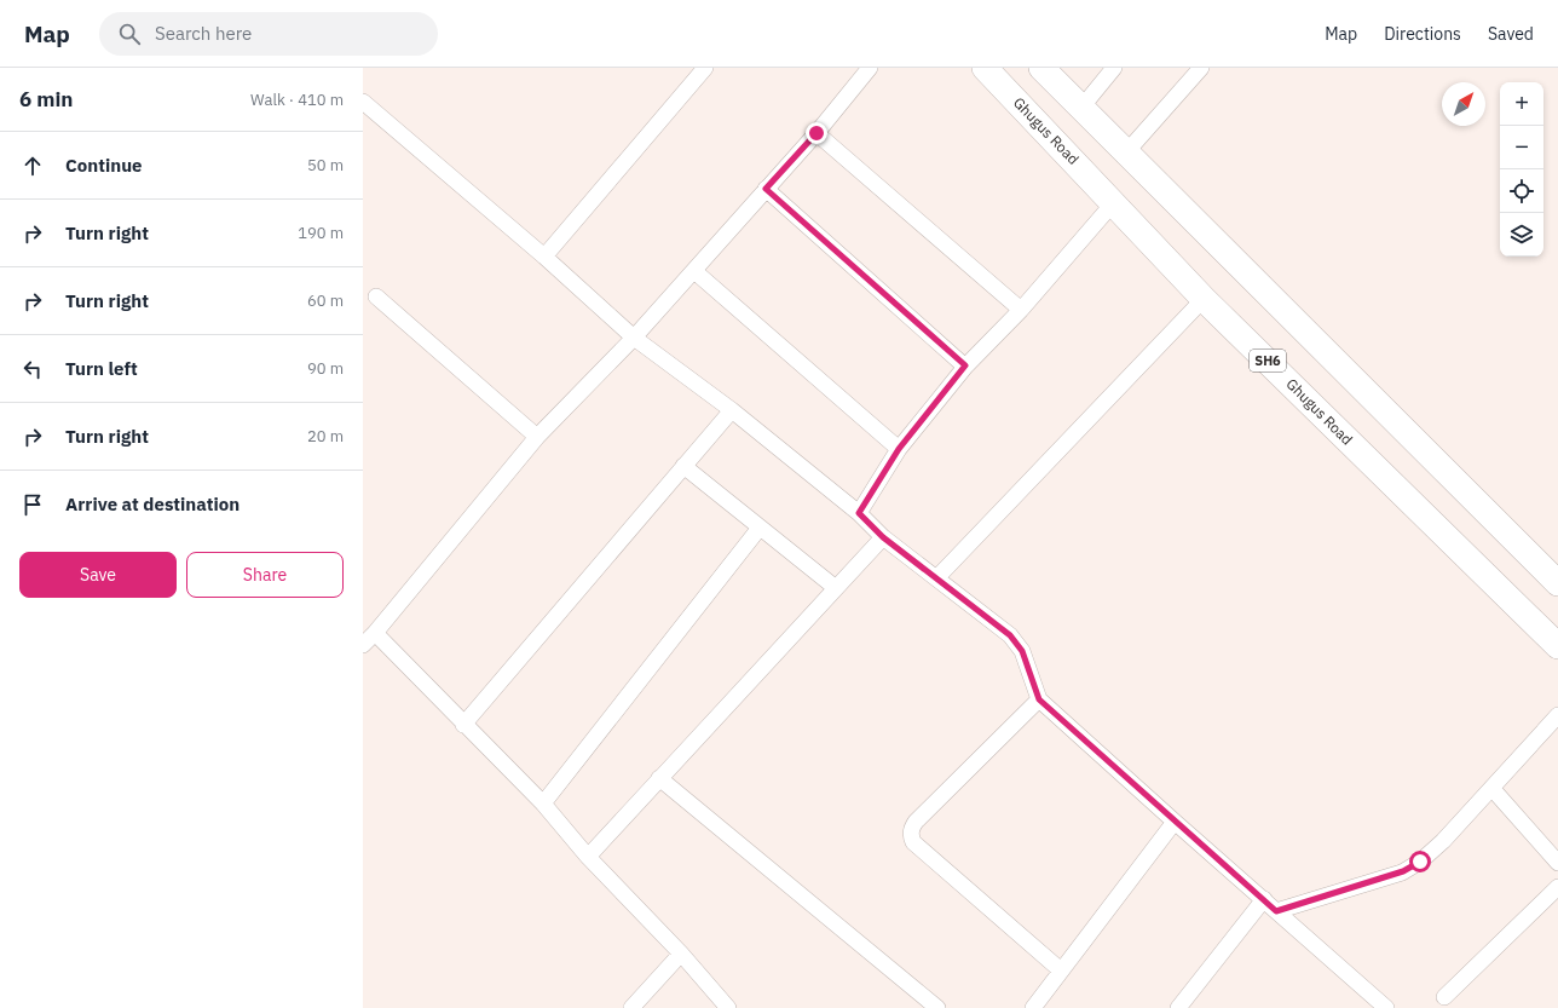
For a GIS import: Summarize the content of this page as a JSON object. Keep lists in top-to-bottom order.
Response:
{
  "streets": {
    "main road": ["Ghugus Road", "SH6"]
  },
  "north": "top right",
  "page": {
    "header": "Map",
    "search": "Search here",
    "nav": ["Map", "Directions", "Saved"],
    "heading": ["6 min", "Walk · 410 m"],
    "map_buttons": ["+", "−"],
    "list": [
      ["Continue", "50 m"],
      ["Turn right", "190 m"],
      ["Turn right", "60 m"],
      ["Turn left", "90 m"],
      ["Turn right", "20 m"],
      "Arrive at destination"
    ],
    "buttons": ["Save", "Share"]
  }
}
